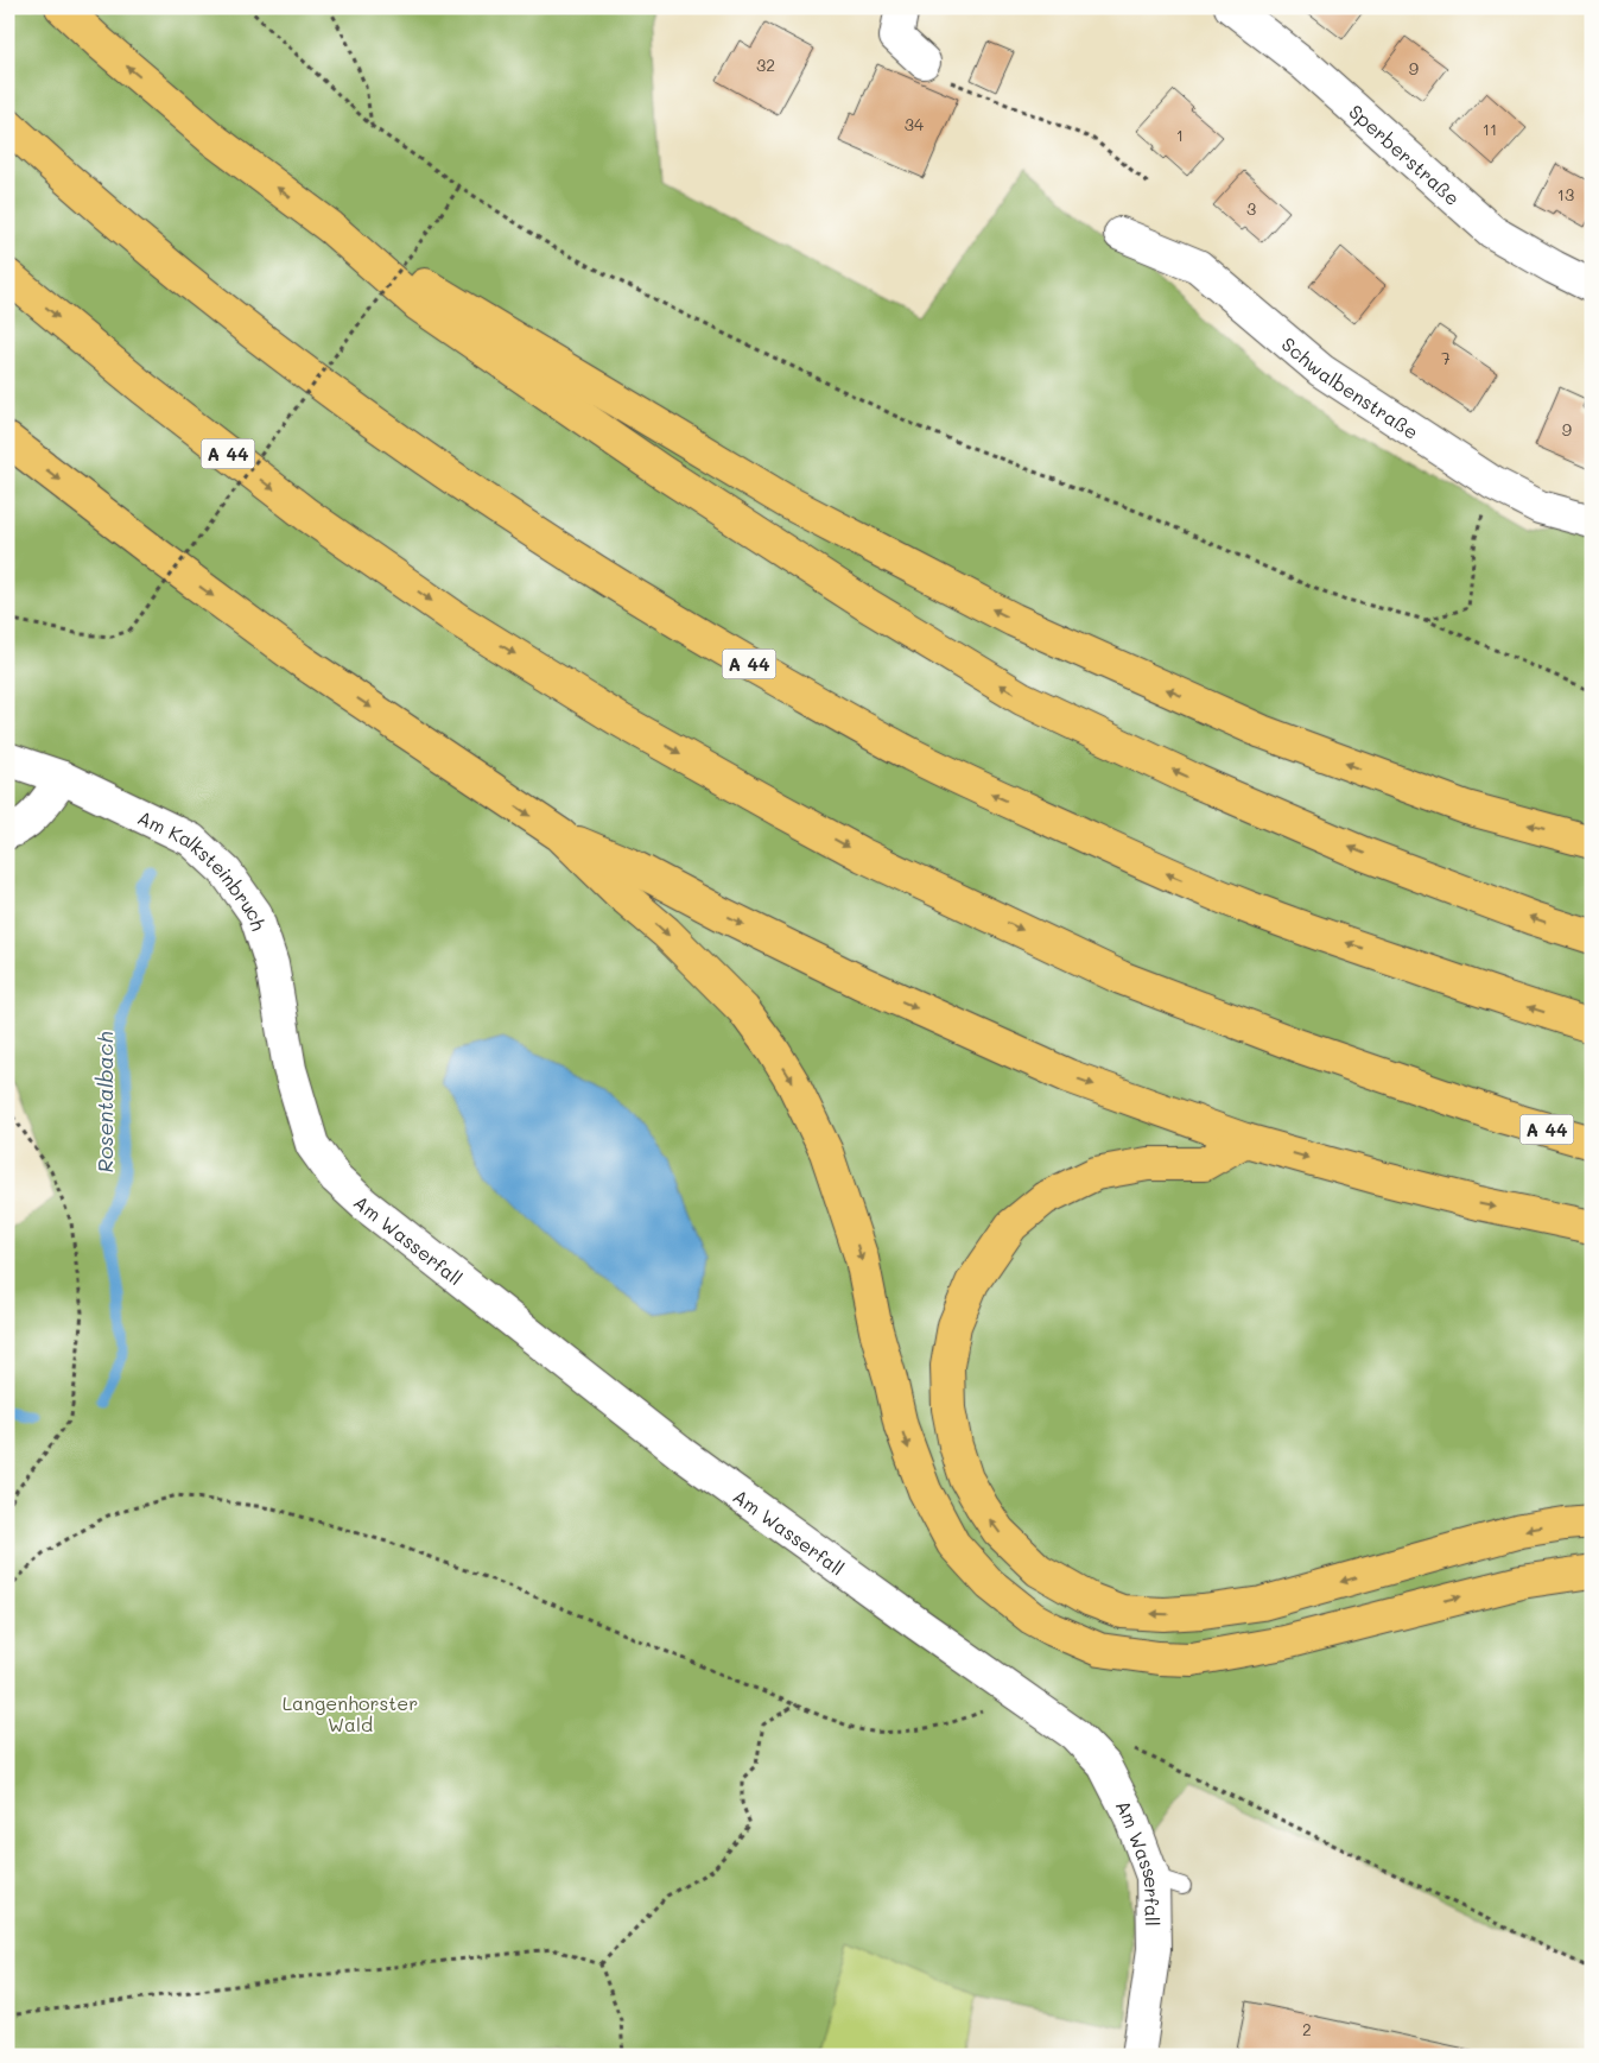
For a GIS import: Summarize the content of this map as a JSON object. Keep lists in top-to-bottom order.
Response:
{
  "streets": {
    "highway": ["A 44"],
    "street": [
      "Sperberstraße",
      "Schwalbenstraße",
      "Am Kalksteinbruch",
      "Am Wasserfall"
    ]
  },
  "crossings": [
    ["Am Kalksteinbruch", "Am Wasserfall"]
  ],
  "water": ["Rosentalbach"],
  "parks": ["Langenhorster Wald"],
  "house_numbers": [
    "32",
    "9",
    "34",
    "11",
    "1",
    "13",
    "3",
    "7",
    "9",
    "2"
  ]
}
